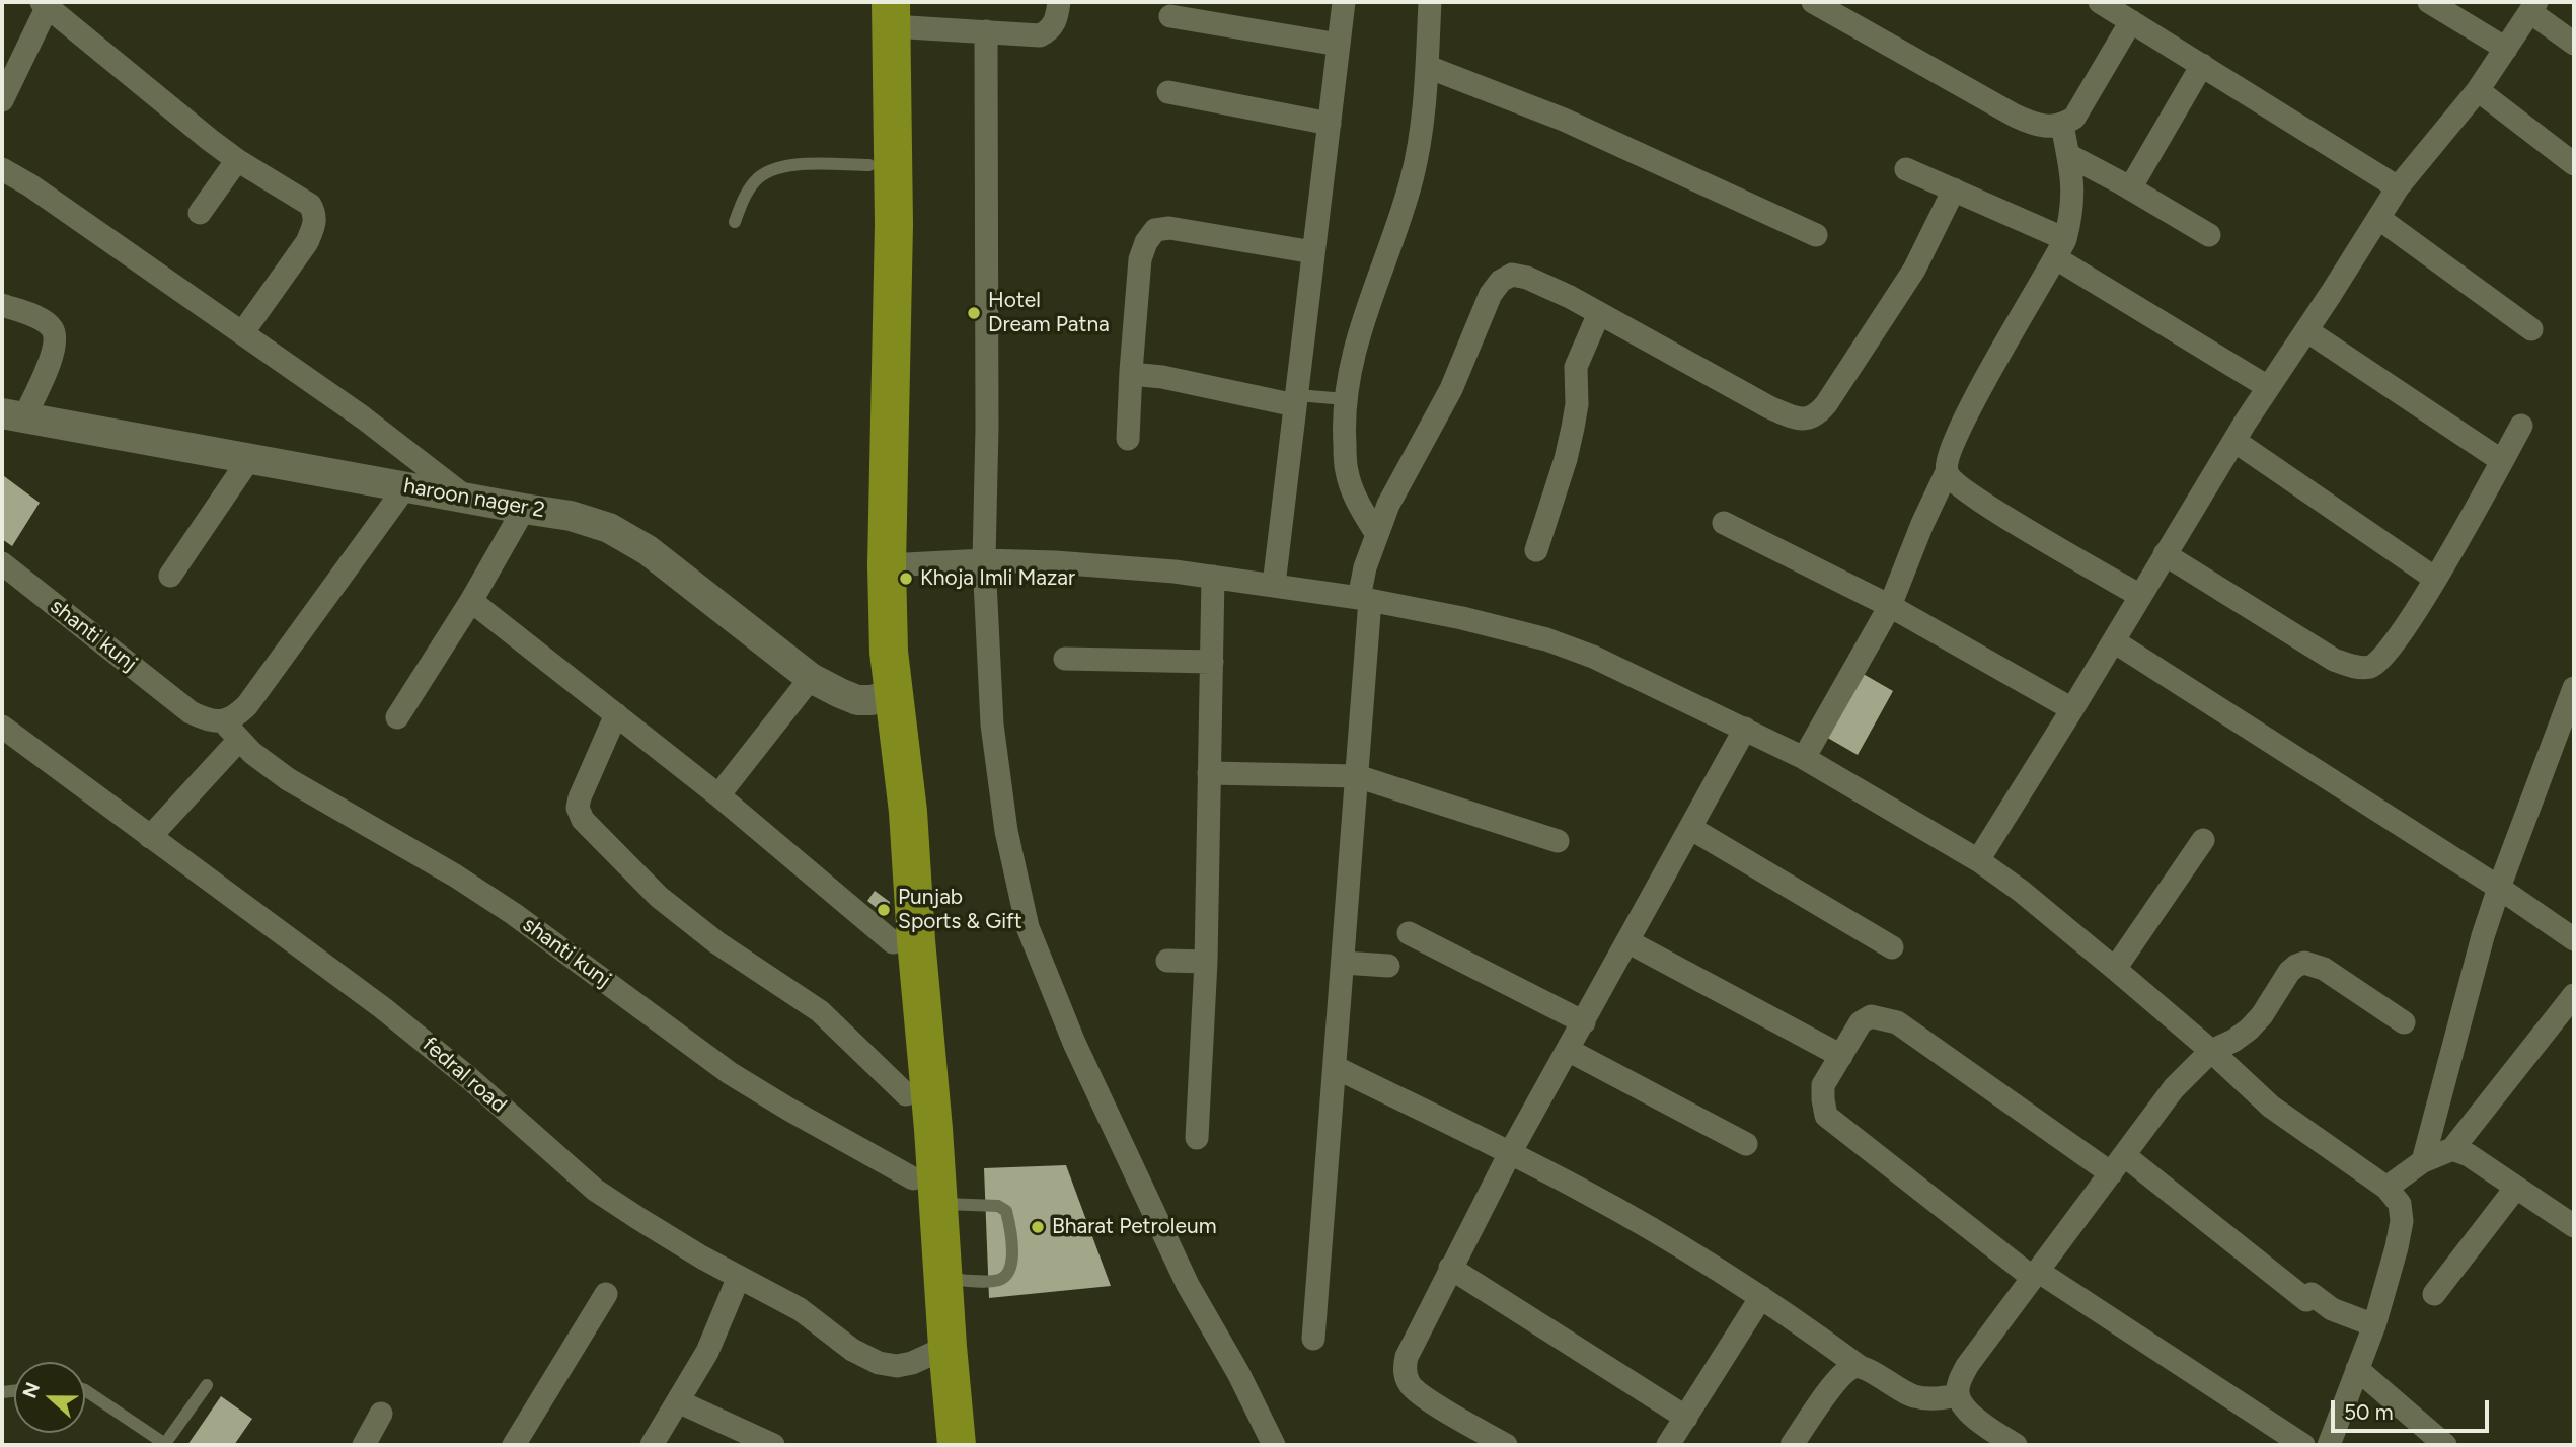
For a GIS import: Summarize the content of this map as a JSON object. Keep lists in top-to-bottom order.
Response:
{
  "streets": {
    "street": ["haroon nager 2", "shanti kunj", "fedral road"]
  },
  "places": [
    "Hotel Dream Patna",
    "Khoja Imli Mazar",
    "Punjab Sports & Gift",
    "Bharat Petroleum"
  ],
  "scale_bar": "50 m",
  "north": "left"
}
